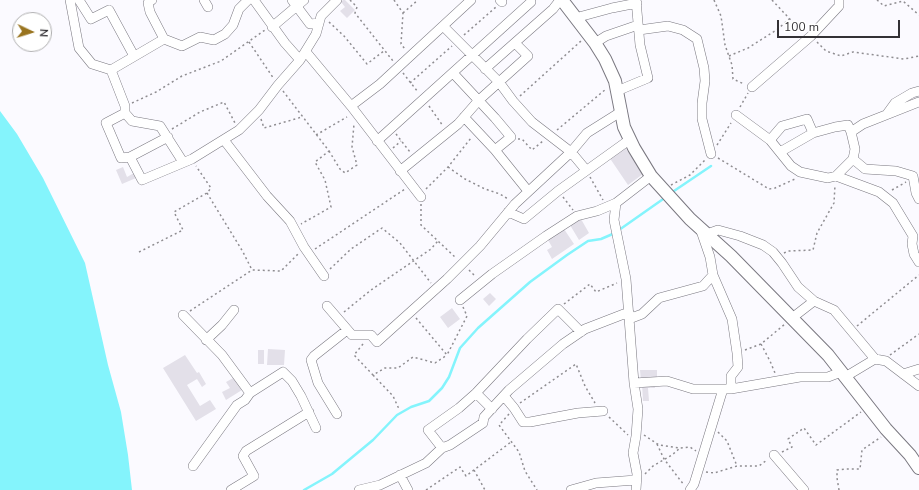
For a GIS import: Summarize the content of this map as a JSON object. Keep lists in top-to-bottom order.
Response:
{
  "scale_bar": "100 m",
  "north": "right"
}
